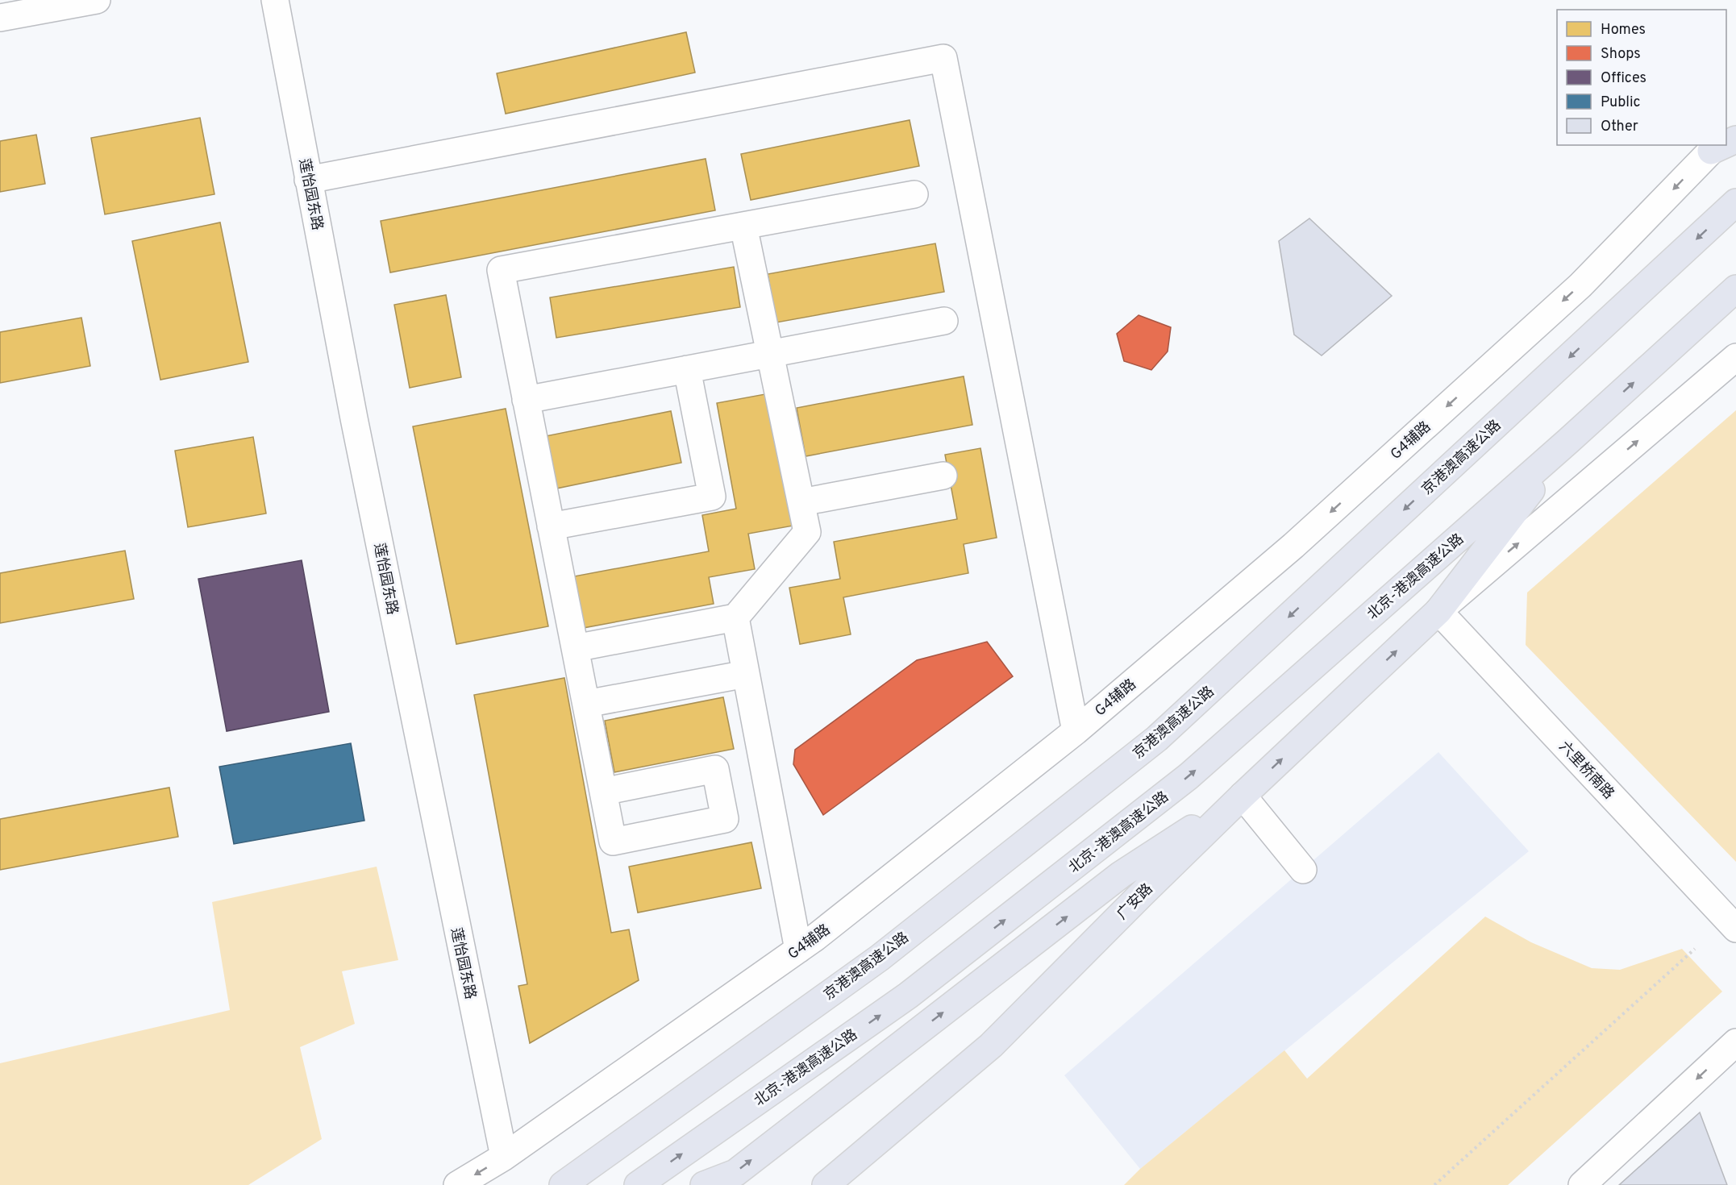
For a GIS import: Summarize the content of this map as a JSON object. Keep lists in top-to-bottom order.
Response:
{
  "streets": {
    "highway": ["京港澳高速公路", "北京-港澳高速公路", "广安路"],
    "street": ["莲怡园东路", "G4辅路", "六里桥南路"]
  },
  "crossings": [
    ["莲怡园东路", "G4辅路"],
    ["北京-港澳高速公路", "广安路"],
    ["六里桥南路", "广安路"]
  ],
  "legend": [
    "Homes",
    "Shops",
    "Offices",
    "Public",
    "Other"
  ]
}
